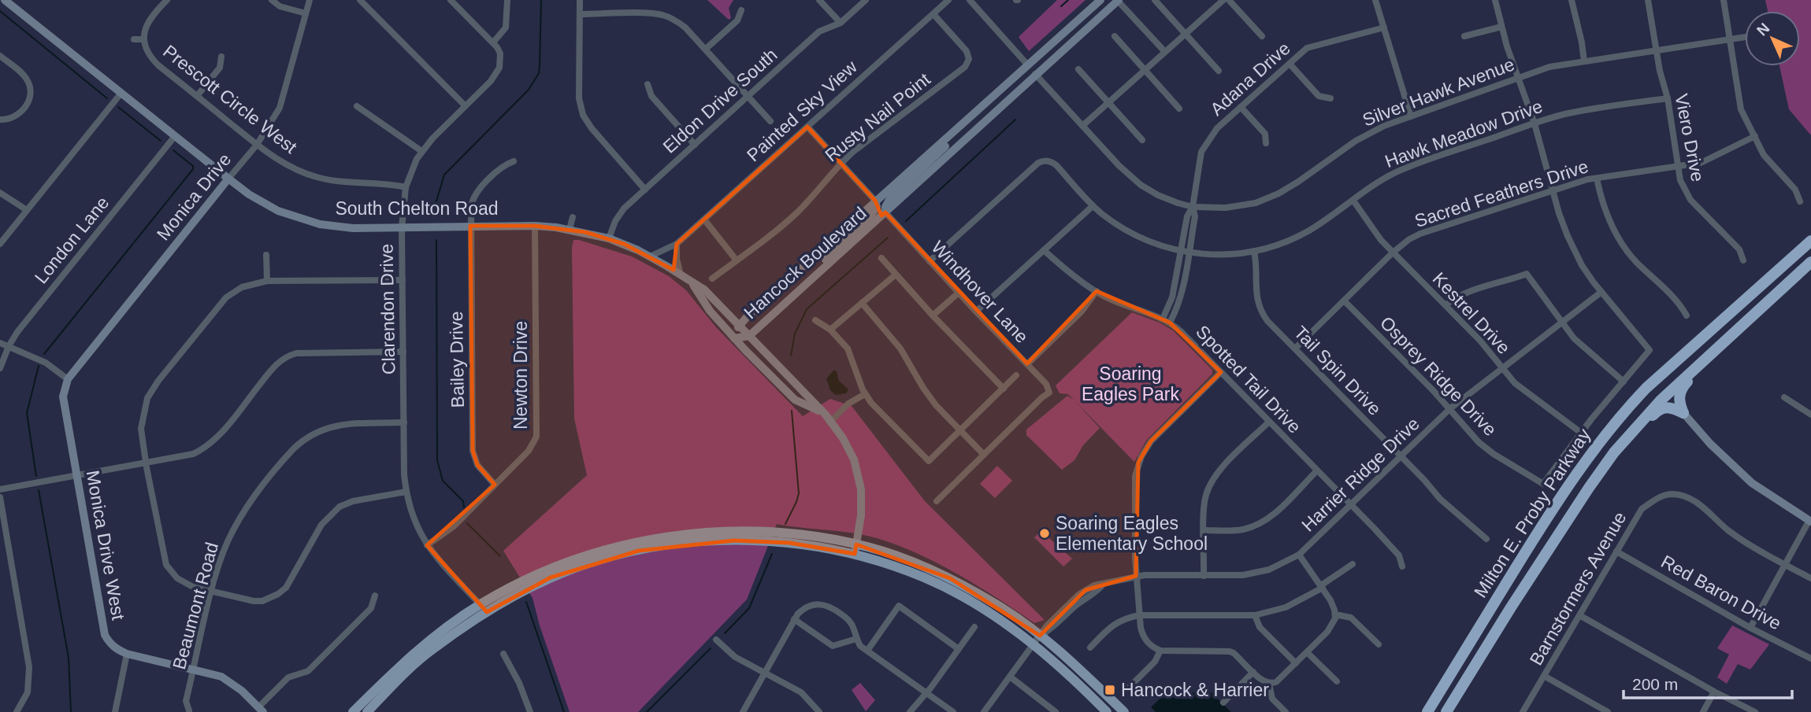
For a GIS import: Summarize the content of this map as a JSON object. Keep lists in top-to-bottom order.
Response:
{
  "streets": {
    "highway": ["Milton E. Proby Parkway"],
    "main road": [
      "Monica Drive",
      "South Chelton Road",
      "Hancock Boulevard",
      "Monica Drive West"
    ],
    "street": [
      "Adana Drive",
      "Silver Hawk Avenue",
      "Prescott Circle West",
      "Eldon Drive South",
      "Painted Sky View",
      "Rusty Nail Point",
      "Hawk Meadow Drive",
      "Viero Drive",
      "Sacred Feathers Drive",
      "London Lane",
      "Windhover Lane",
      "Clarendon Drive",
      "Kestrel Drive",
      "Bailey Drive",
      "Tail Spin Drive",
      "Newton Drive",
      "Osprey Ridge Drive",
      "Spotted Tail Drive",
      "Harrier Ridge Drive",
      "Barnstormers Avenue",
      "Red Baron Drive",
      "Beaumont Road"
    ]
  },
  "crossings": [
    ["Adana Drive", "Silver Hawk Avenue"],
    ["Silver Hawk Avenue", "Viero Drive"],
    ["Silver Hawk Avenue", "Hancock Boulevard"],
    ["Prescott Circle West", "Monica Drive"],
    ["Prescott Circle West", "Clarendon Drive"],
    ["Eldon Drive South", "South Chelton Road"],
    ["Painted Sky View", "Rusty Nail Point"],
    ["Painted Sky View", "South Chelton Road"],
    ["Hawk Meadow Drive", "Viero Drive"],
    ["Hawk Meadow Drive", "Windhover Lane"],
    ["Hawk Meadow Drive", "Kestrel Drive"],
    ["Hawk Meadow Drive", "Tail Spin Drive"],
    ["Viero Drive", "Sacred Feathers Drive"],
    ["Sacred Feathers Drive", "Kestrel Drive"],
    ["Sacred Feathers Drive", "Tail Spin Drive"],
    ["Sacred Feathers Drive", "Osprey Ridge Drive"],
    ["Monica Drive", "South Chelton Road"],
    ["Monica Drive", "Monica Drive West"],
    ["South Chelton Road", "London Lane"],
    ["South Chelton Road", "Hancock Boulevard"],
    ["South Chelton Road", "Clarendon Drive"],
    ["South Chelton Road", "Bailey Drive"],
    ["South Chelton Road", "Newton Drive"],
    ["Hancock Boulevard", "Windhover Lane"],
    ["Clarendon Drive", "Newton Drive"],
    ["Clarendon Drive", "Beaumont Road"],
    ["Kestrel Drive", "Osprey Ridge Drive"],
    ["Kestrel Drive", "Harrier Ridge Drive"],
    ["Bailey Drive", "Newton Drive"],
    ["Tail Spin Drive", "Harrier Ridge Drive"],
    ["Osprey Ridge Drive", "Harrier Ridge Drive"],
    ["Spotted Tail Drive", "Harrier Ridge Drive"],
    ["Monica Drive West", "Beaumont Road"],
    ["Barnstormers Avenue", "Red Baron Drive"]
  ],
  "parks": ["Soaring Eagles Park"],
  "places": {
    "other": ["Soaring Eagles Elementary School"],
    "transit": ["Hancock & Harrier"]
  },
  "scale_bar": "200 m",
  "north": "top left"
}
